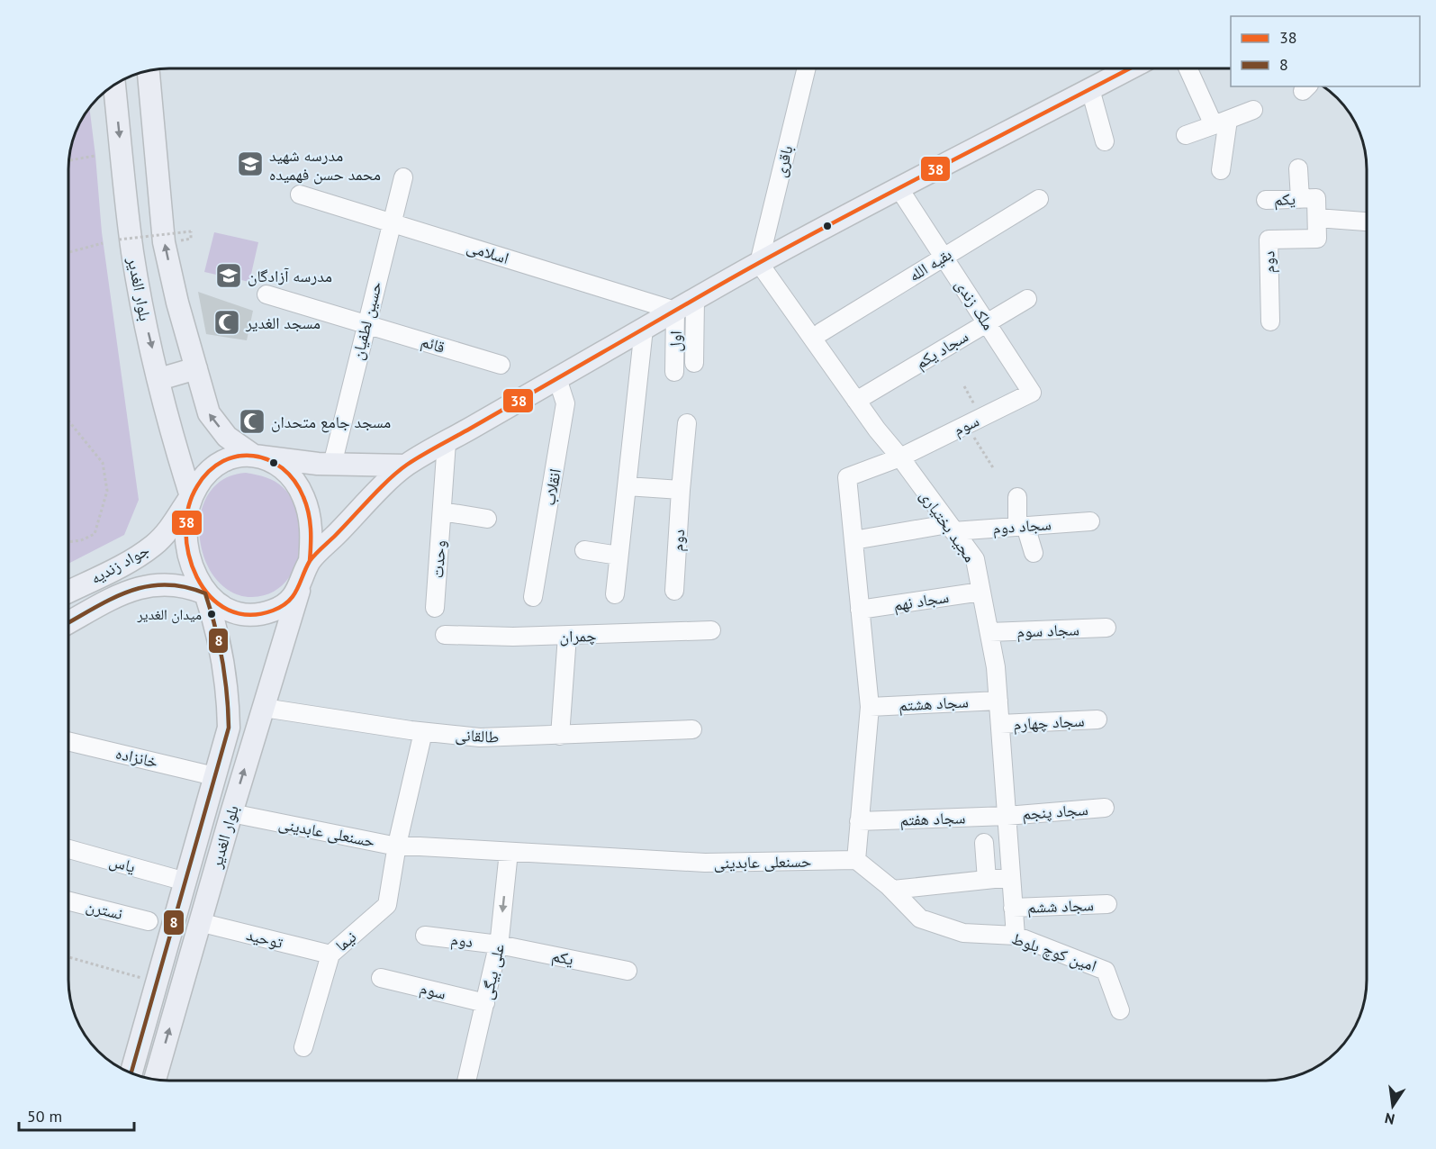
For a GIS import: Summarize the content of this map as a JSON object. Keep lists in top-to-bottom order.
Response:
{
  "streets": {
    "main road": ["بلوار الغدیر", "جواد زندیه"],
    "street": [
      "باقری",
      "یکم",
      "اسلامی",
      "دوم",
      "بقیه الله",
      "ملک زندی",
      "حسین لطفیان",
      "اول",
      "قائم",
      "سجاد یکم",
      "سوم",
      "انقلاب",
      "مجید بختیاری",
      "سجاد دوم",
      "وحدت",
      "سجاد نهم",
      "سجاد سوم",
      "چمران",
      "سجاد هشتم",
      "سجاد چهارم",
      "طالقانی",
      "خانزاده",
      "سجاد پنجم",
      "سجاد هفتم",
      "حسنعلی عابدینی",
      "یاس",
      "سجاد ششم",
      "نسترن",
      "توحید",
      "نیما",
      "امین کوچ بلوط",
      "علی بیگی"
    ]
  },
  "crossings": [
    ["باقری", "مجید بختیاری"],
    ["یکم", "دوم"],
    ["یکم", "علی بیگی"],
    ["اسلامی", "حسین لطفیان"],
    ["اسلامی", "اول"],
    ["دوم", "علی بیگی"],
    ["بقیه الله", "ملک زندی"],
    ["بلوار الغدیر", "جواد زندیه"],
    ["بلوار الغدیر", "طالقانی"],
    ["بلوار الغدیر", "خانزاده"],
    ["بلوار الغدیر", "حسنعلی عابدینی"],
    ["بلوار الغدیر", "یاس"],
    ["بلوار الغدیر", "توحید"],
    ["ملک زندی", "سجاد یکم"],
    ["ملک زندی", "سوم"],
    ["حسین لطفیان", "قائم"],
    ["سجاد یکم", "مجید بختیاری"],
    ["سوم", "مجید بختیاری"],
    ["سوم", "علی بیگی"],
    ["مجید بختیاری", "سجاد دوم"],
    ["مجید بختیاری", "سجاد نهم"],
    ["مجید بختیاری", "سجاد سوم"],
    ["مجید بختیاری", "سجاد هشتم"],
    ["مجید بختیاری", "سجاد چهارم"],
    ["مجید بختیاری", "سجاد پنجم"],
    ["مجید بختیاری", "سجاد هفتم"],
    ["مجید بختیاری", "سجاد ششم"],
    ["مجید بختیاری", "امین کوچ بلوط"],
    ["طالقانی", "نیما"],
    ["سجاد پنجم", "سجاد هفتم"],
    ["حسنعلی عابدینی", "نیما"],
    ["حسنعلی عابدینی", "امین کوچ بلوط"],
    ["حسنعلی عابدینی", "علی بیگی"],
    ["توحید", "نیما"]
  ],
  "one_way": ["علی بیگی"],
  "places": {
    "school or university": ["مدرسه شهید محمد حسن فهمیده", "مدرسه آزادگان"],
    "mosque": ["مسجد الغدیر", "مسجد جامع متحدان"],
    "other": ["میدان الغدیر"]
  },
  "lines": ["transit line 38", "transit line 8"],
  "legend": ["38", "8"],
  "scale_bar": "50 m",
  "north": "bottom"
}
